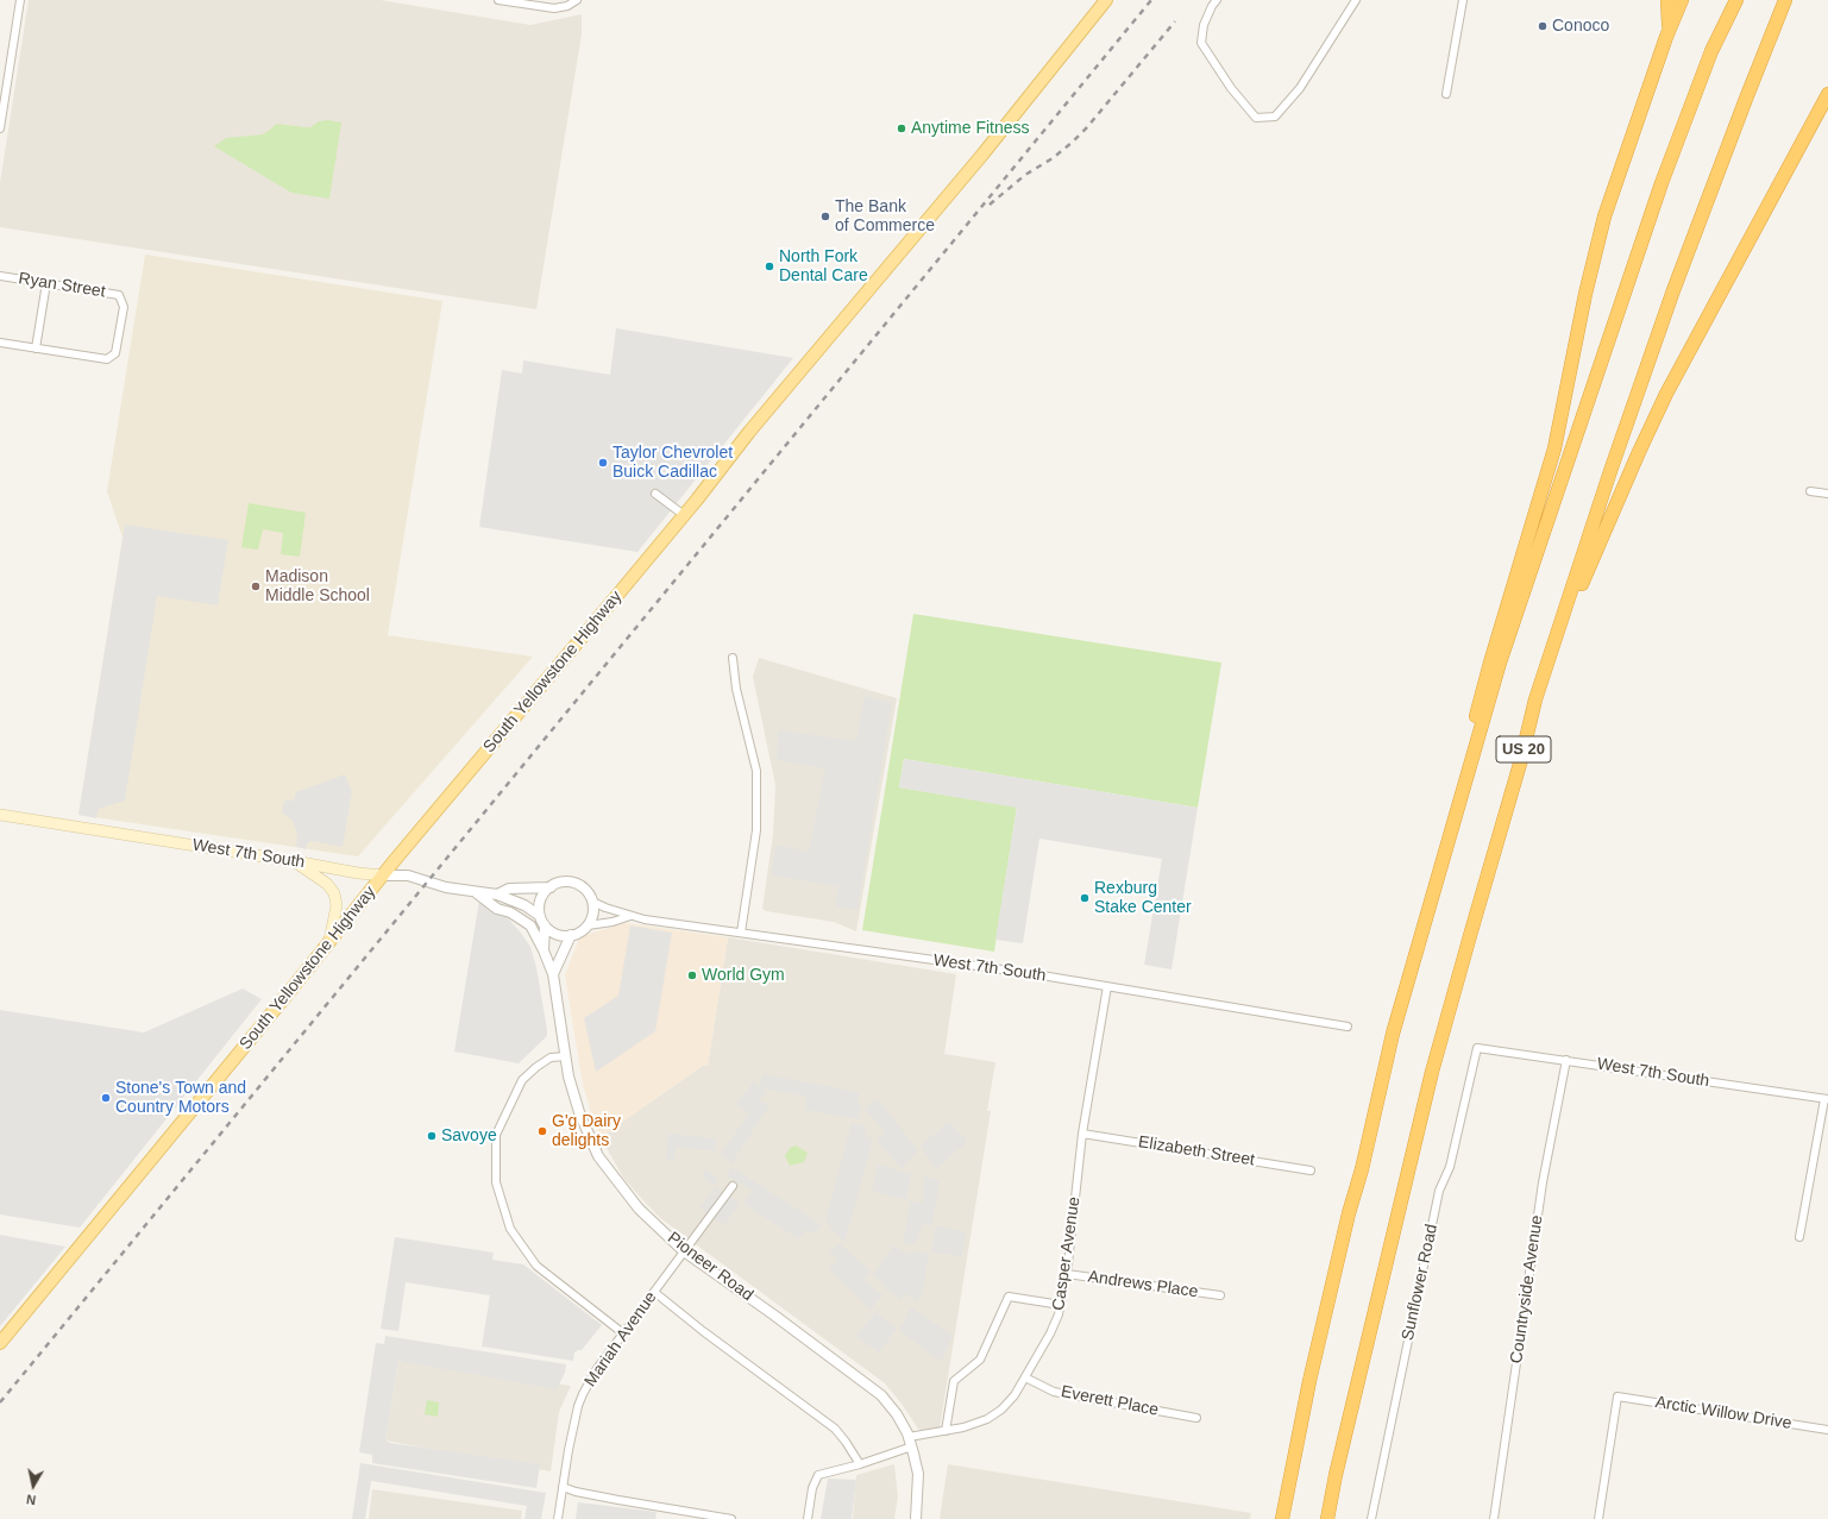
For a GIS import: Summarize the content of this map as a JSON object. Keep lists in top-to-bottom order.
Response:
{
  "streets": {
    "highway": ["US 20"],
    "main road": ["South Yellowstone Highway", "West 7th South"],
    "street": [
      "Ryan Street",
      "Elizabeth Street",
      "Casper Avenue",
      "Pioneer Road",
      "Sunflower Road",
      "Andrews Place",
      "Countryside Avenue",
      "Mariah Avenue",
      "Everett Place",
      "Arctic Willow Drive"
    ]
  },
  "crossings": [
    ["South Yellowstone Highway", "West 7th South"],
    ["West 7th South", "Casper Avenue"],
    ["West 7th South", "Pioneer Road"],
    ["West 7th South", "Sunflower Road"],
    ["West 7th South", "Countryside Avenue"],
    ["Elizabeth Street", "Casper Avenue"],
    ["Casper Avenue", "Pioneer Road"],
    ["Casper Avenue", "Andrews Place"],
    ["Casper Avenue", "Everett Place"],
    ["Pioneer Road", "Mariah Avenue"]
  ],
  "places": [
    "Conoco",
    "Anytime Fitness",
    "The Bank of Commerce",
    "North Fork Dental Care",
    "Taylor Chevrolet Buick Cadillac",
    "Madison Middle School",
    "Rexburg Stake Center",
    "World Gym",
    "Stone's Town and Country Motors",
    "G'g Dairy delights",
    "Savoye"
  ],
  "north": "bottom"
}
